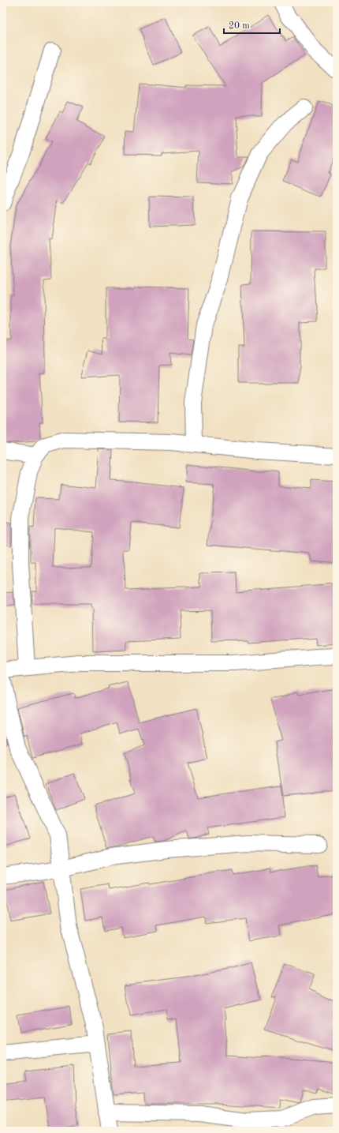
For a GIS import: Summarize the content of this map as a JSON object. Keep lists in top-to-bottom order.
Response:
{
  "scale_bar": "20 m"
}
